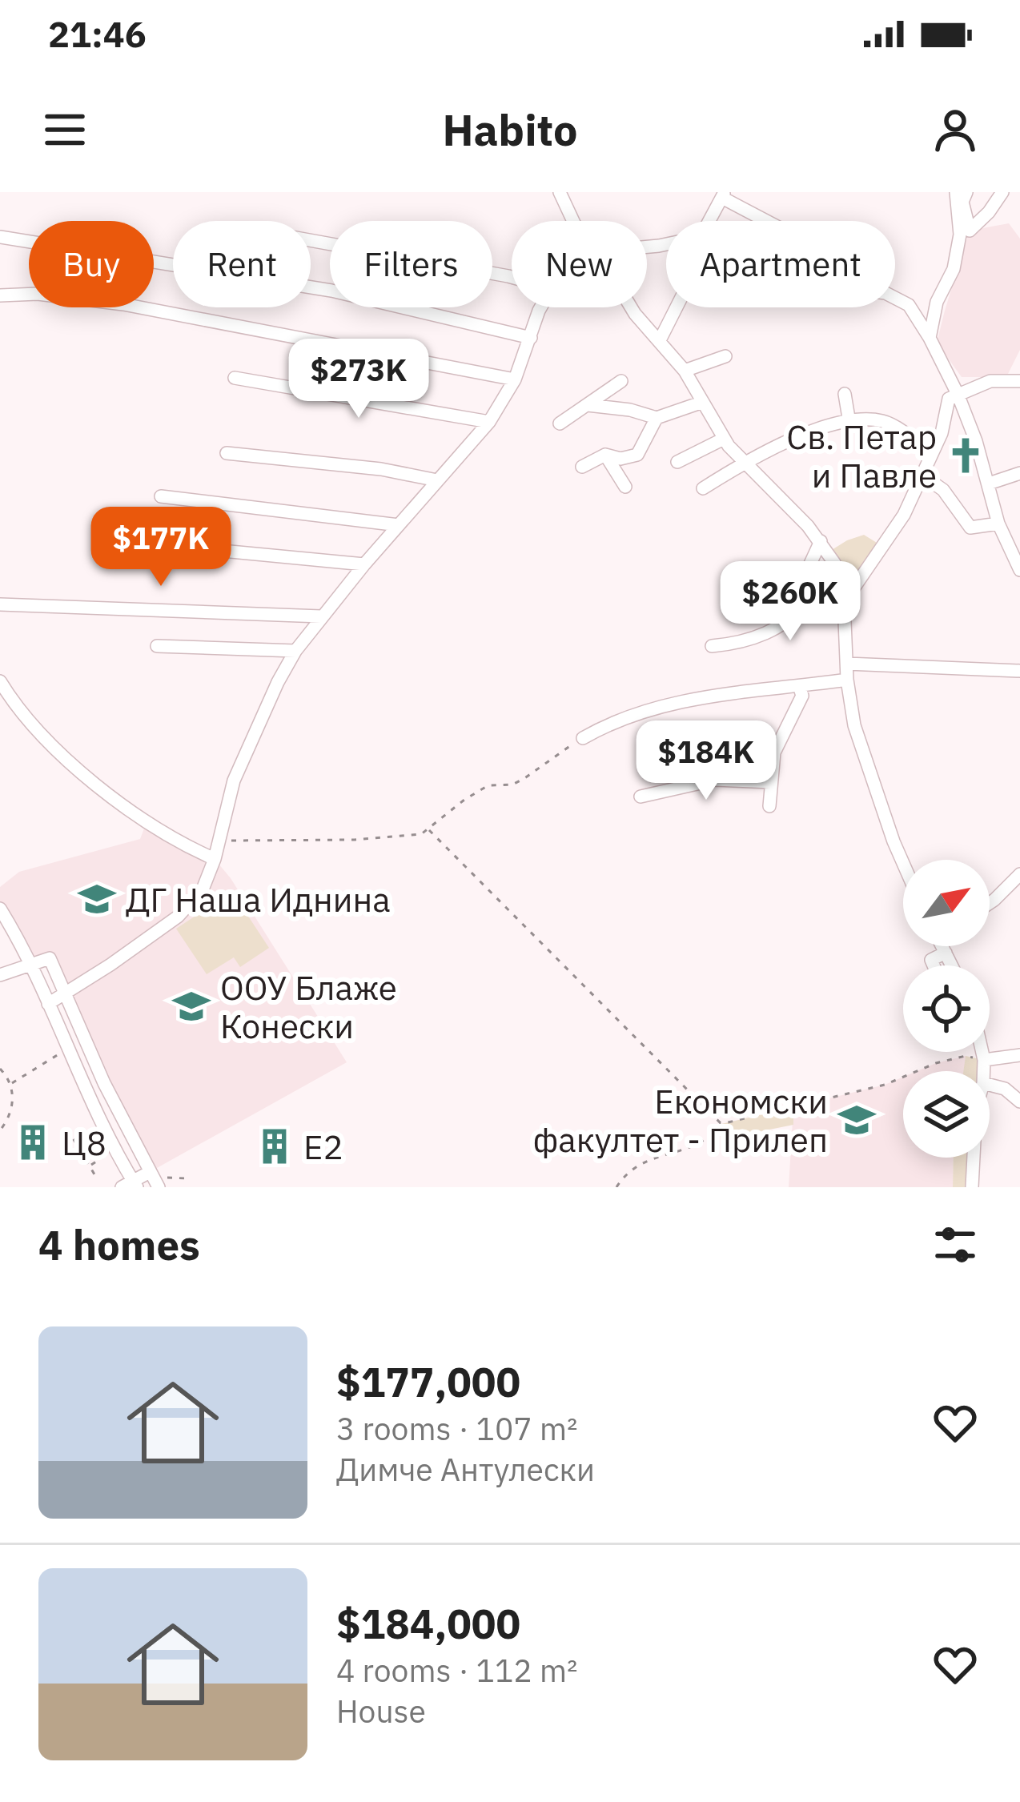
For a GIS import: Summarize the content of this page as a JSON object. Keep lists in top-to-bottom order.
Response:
{
  "places": {
    "church": ["Св. Петар и Павле"],
    "school or university": ["ДГ Наша Иднина", "ООУ Блаже Конески", "Економски факултет - Прилеп"],
    "building": ["Ц8", "Е2"]
  },
  "north": "top right",
  "page": {
    "status": "21:46",
    "header": "Habito",
    "chip": [
      "Buy",
      "Rent",
      "Filters",
      "New",
      "Apartment"
    ],
    "price": [
      "$273K",
      "$177K",
      "$260K",
      "$184K"
    ],
    "heading": "4 homes",
    "list": [
      {
        "name": "$177,000",
        "note": "3 rooms · 107 m² · Димче Антулески"
      },
      {
        "name": "$184,000",
        "note": "4 rooms · 112 m² · House"
      }
    ]
  }
}
